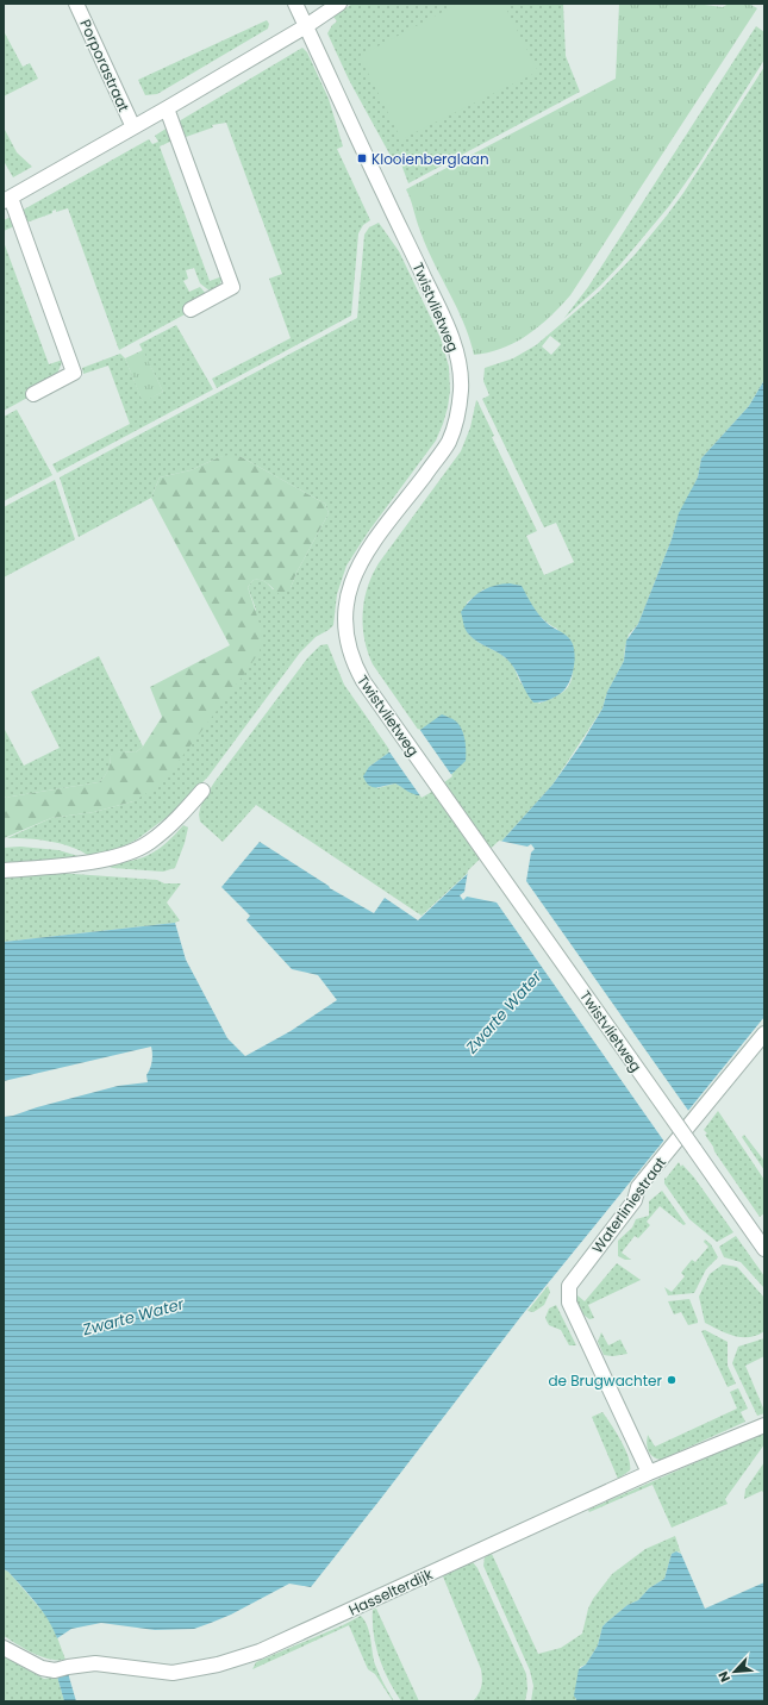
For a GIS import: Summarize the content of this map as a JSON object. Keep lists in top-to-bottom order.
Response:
{
  "streets": {
    "street": [
      "Porporastraat",
      "Twistvlietweg",
      "Waterliniestraat",
      "Hasselterdijk"
    ]
  },
  "crossings": [
    ["Waterliniestraat", "Hasselterdijk"]
  ],
  "water": ["Zwarte Water"],
  "places": {
    "transit": ["Klooienberglaan"],
    "other": ["de Brugwachter"]
  },
  "north": "bottom left"
}
